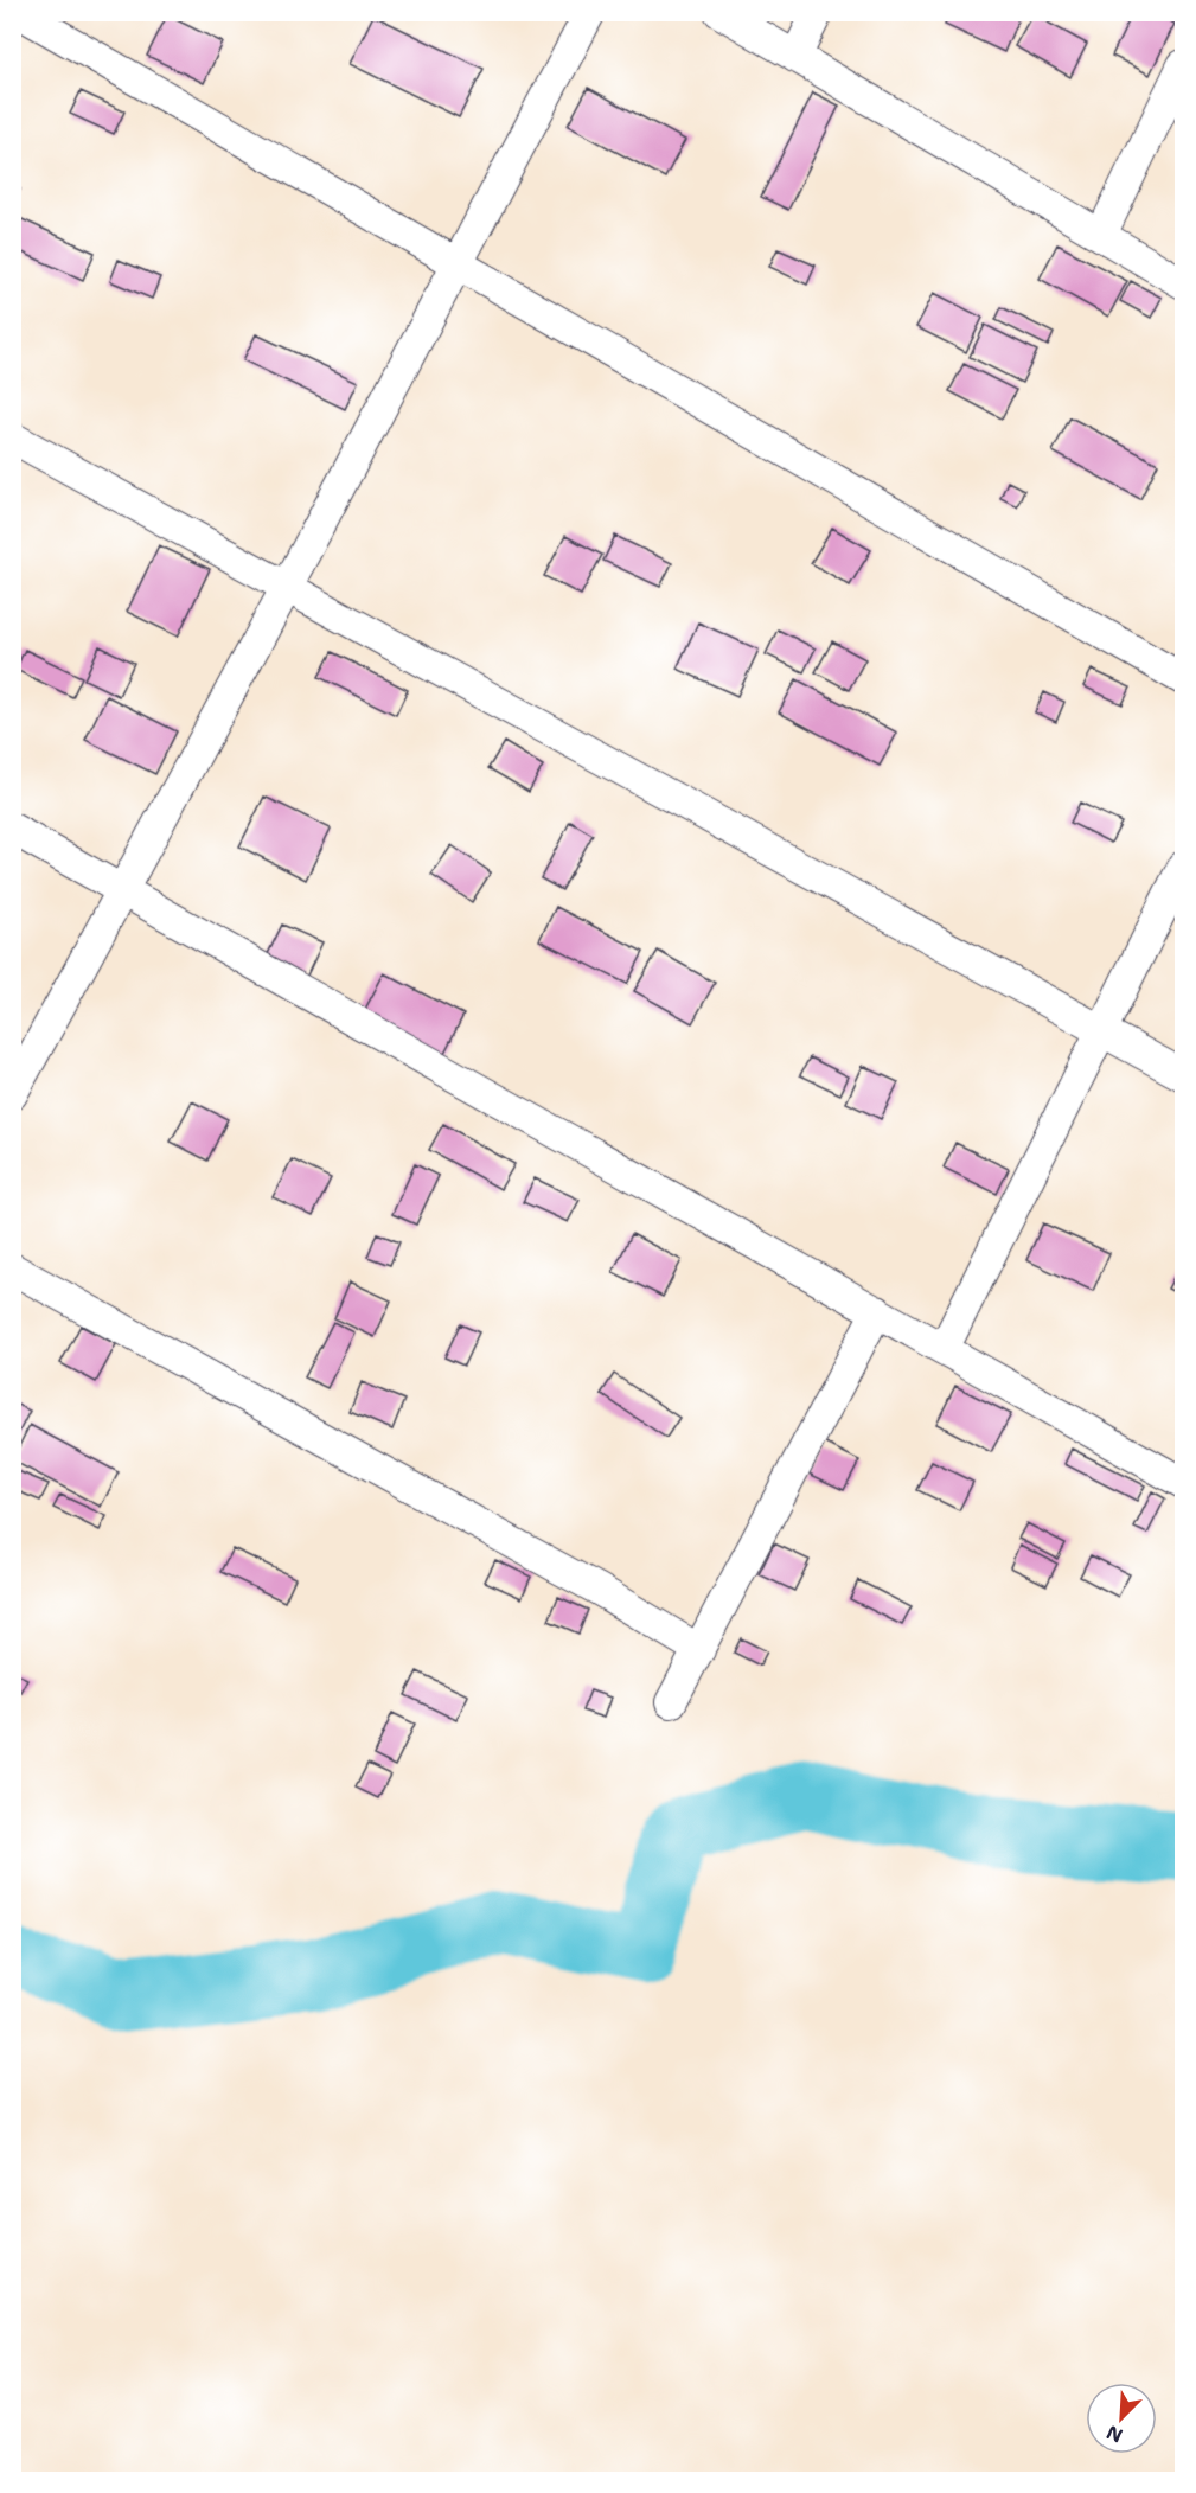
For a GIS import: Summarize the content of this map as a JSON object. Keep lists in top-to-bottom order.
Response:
{
  "north": "bottom left"
}
